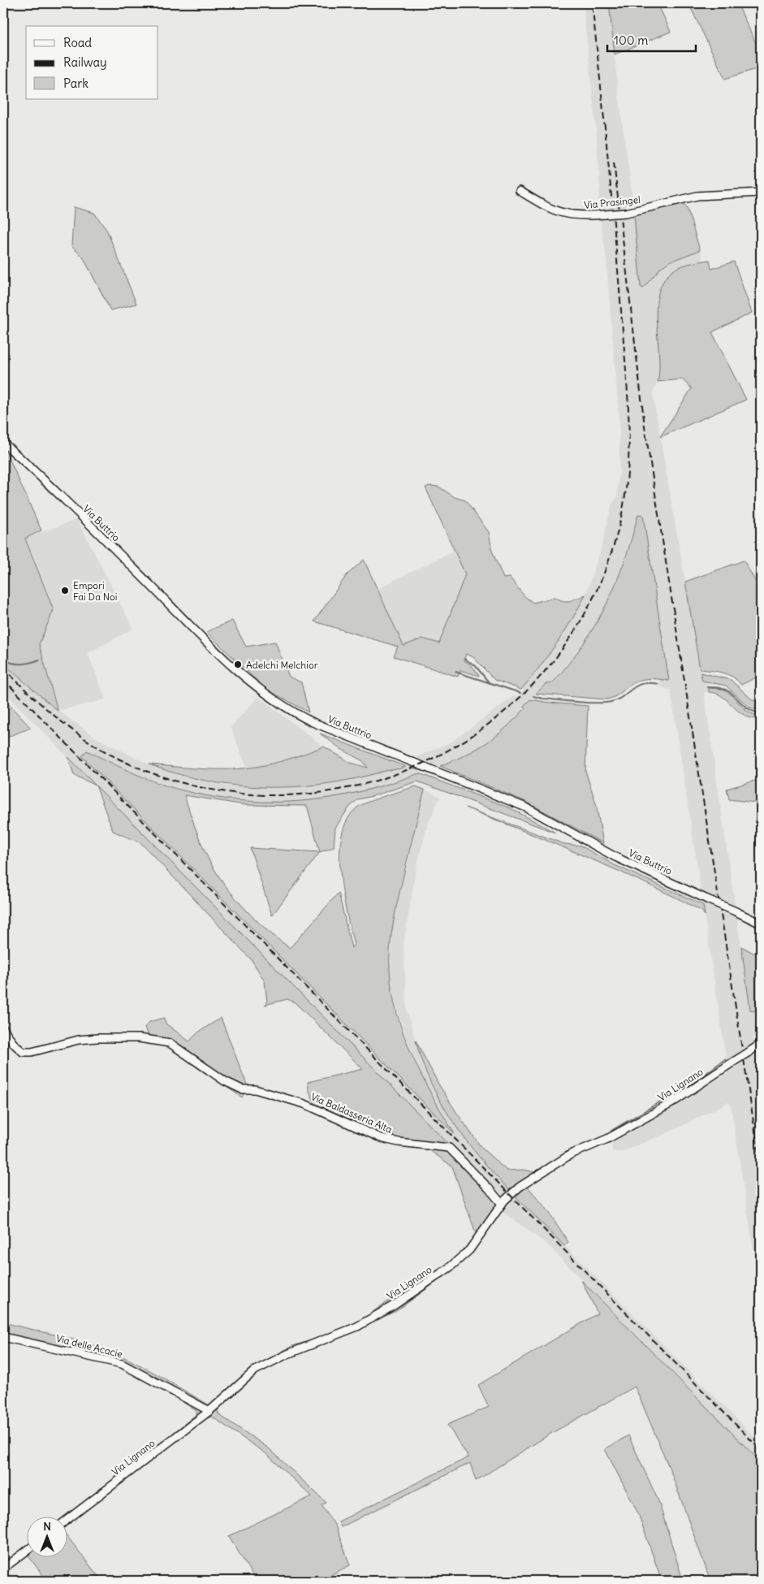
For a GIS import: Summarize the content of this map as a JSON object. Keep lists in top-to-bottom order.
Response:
{
  "streets": {
    "street": [
      "Via Prasingel",
      "Via Buttrio",
      "Via Lignano",
      "Via Baldasseria Alta",
      "Via delle Acacie"
    ]
  },
  "crossings": [
    ["Via Lignano", "Via Baldasseria Alta"],
    ["Via Lignano", "Via delle Acacie"]
  ],
  "places": ["Empori Fai Da Noi", "Adelchi Melchior"],
  "legend": ["Road", "Railway", "Park"],
  "scale_bar": "100 m",
  "north": "top"
}
